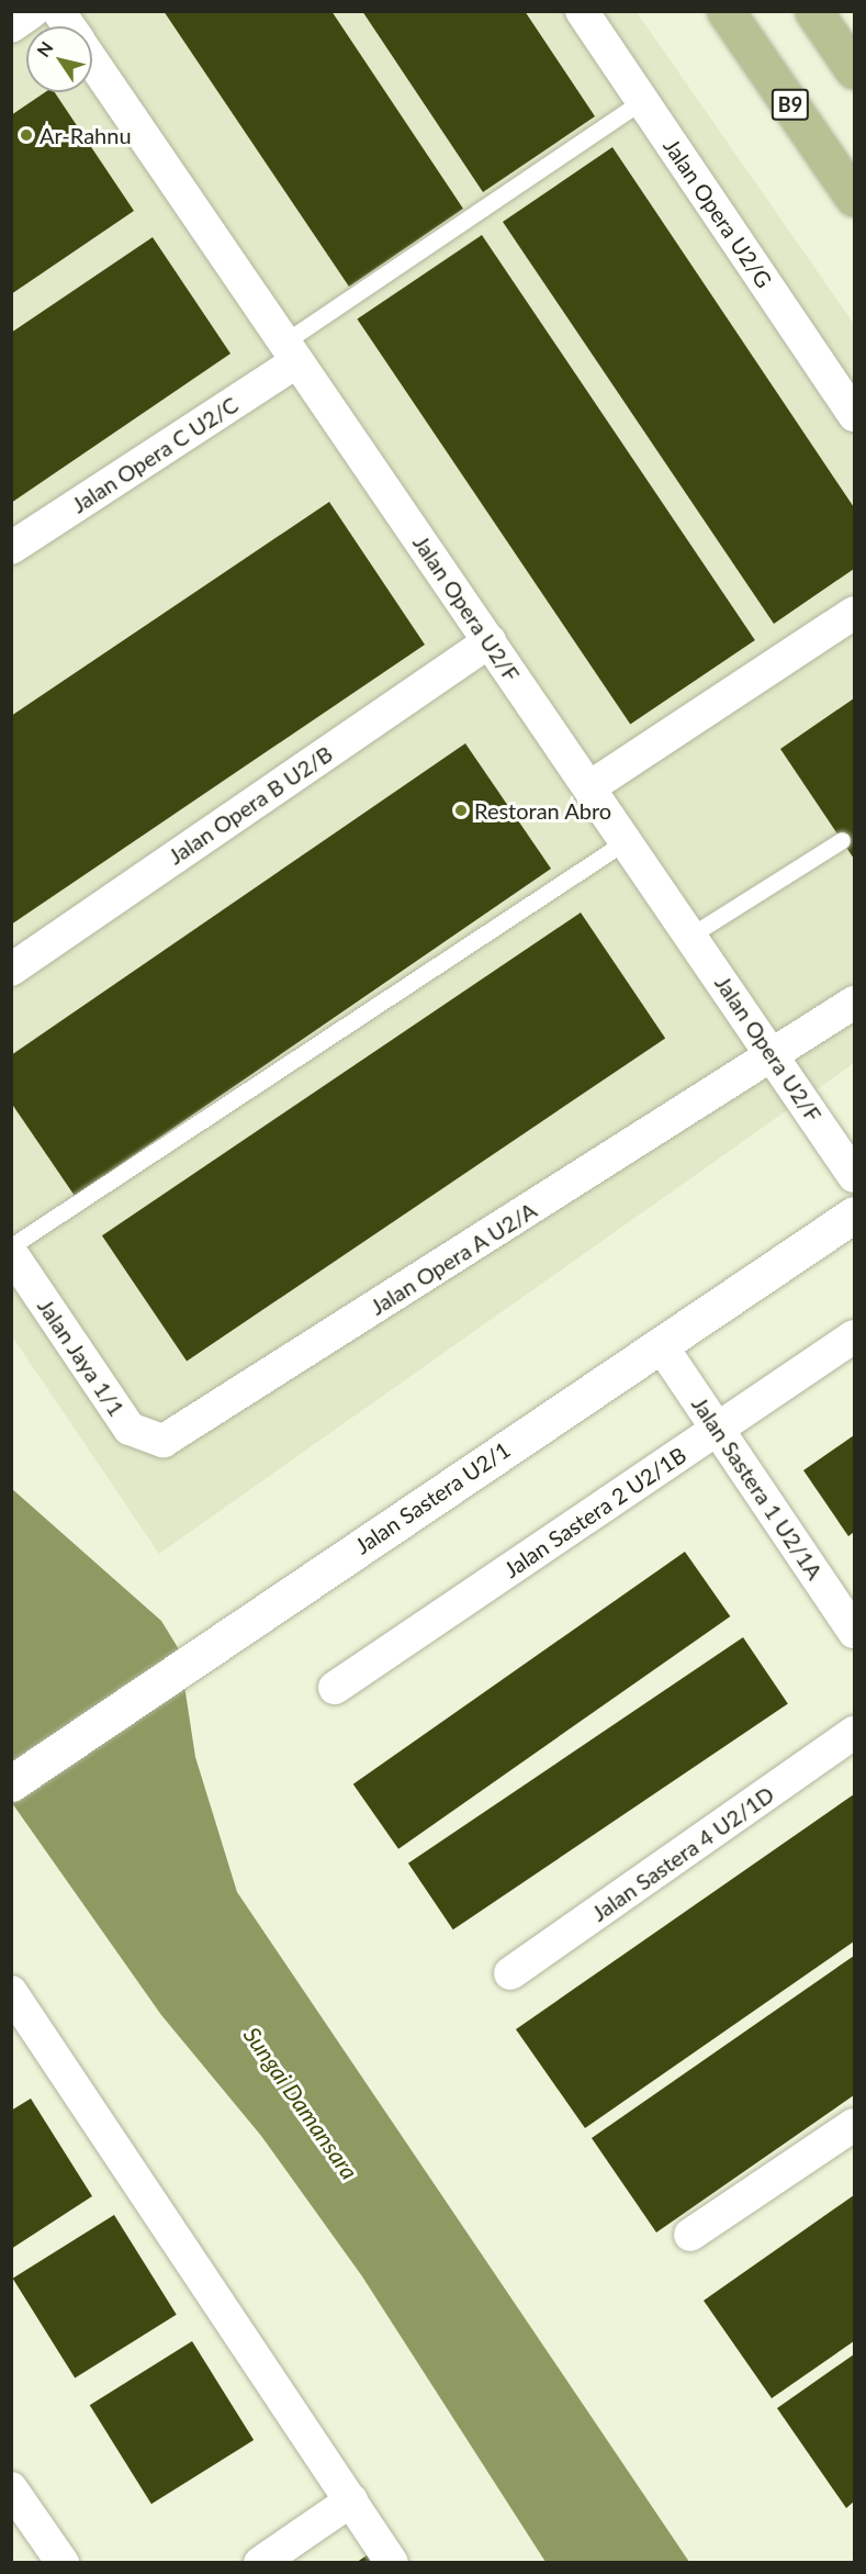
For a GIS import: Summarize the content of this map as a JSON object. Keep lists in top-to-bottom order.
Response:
{
  "streets": {
    "main road": ["B9"],
    "street": [
      "Jalan Opera U2/G",
      "Jalan Opera C U2/C",
      "Jalan Opera U2/F",
      "Jalan Opera B U2/B",
      "Jalan Opera A U2/A",
      "Jalan Jaya 1/1",
      "Jalan Sastera 1 U2/1A",
      "Jalan Sastera U2/1",
      "Jalan Sastera 2 U2/1B",
      "Jalan Sastera 4 U2/1D"
    ]
  },
  "crossings": [
    ["Jalan Opera C U2/C", "Jalan Opera U2/F"],
    ["Jalan Opera U2/F", "Jalan Opera B U2/B"],
    ["Jalan Opera U2/F", "Jalan Opera A U2/A"],
    ["Jalan Opera A U2/A", "Jalan Jaya 1/1"],
    ["Jalan Sastera 1 U2/1A", "Jalan Sastera U2/1"],
    ["Jalan Sastera 1 U2/1A", "Jalan Sastera 2 U2/1B"]
  ],
  "water": ["Sungai Damansara"],
  "places": ["Ar-Rahnu", "Restoran Abro"],
  "north": "top left"
}
